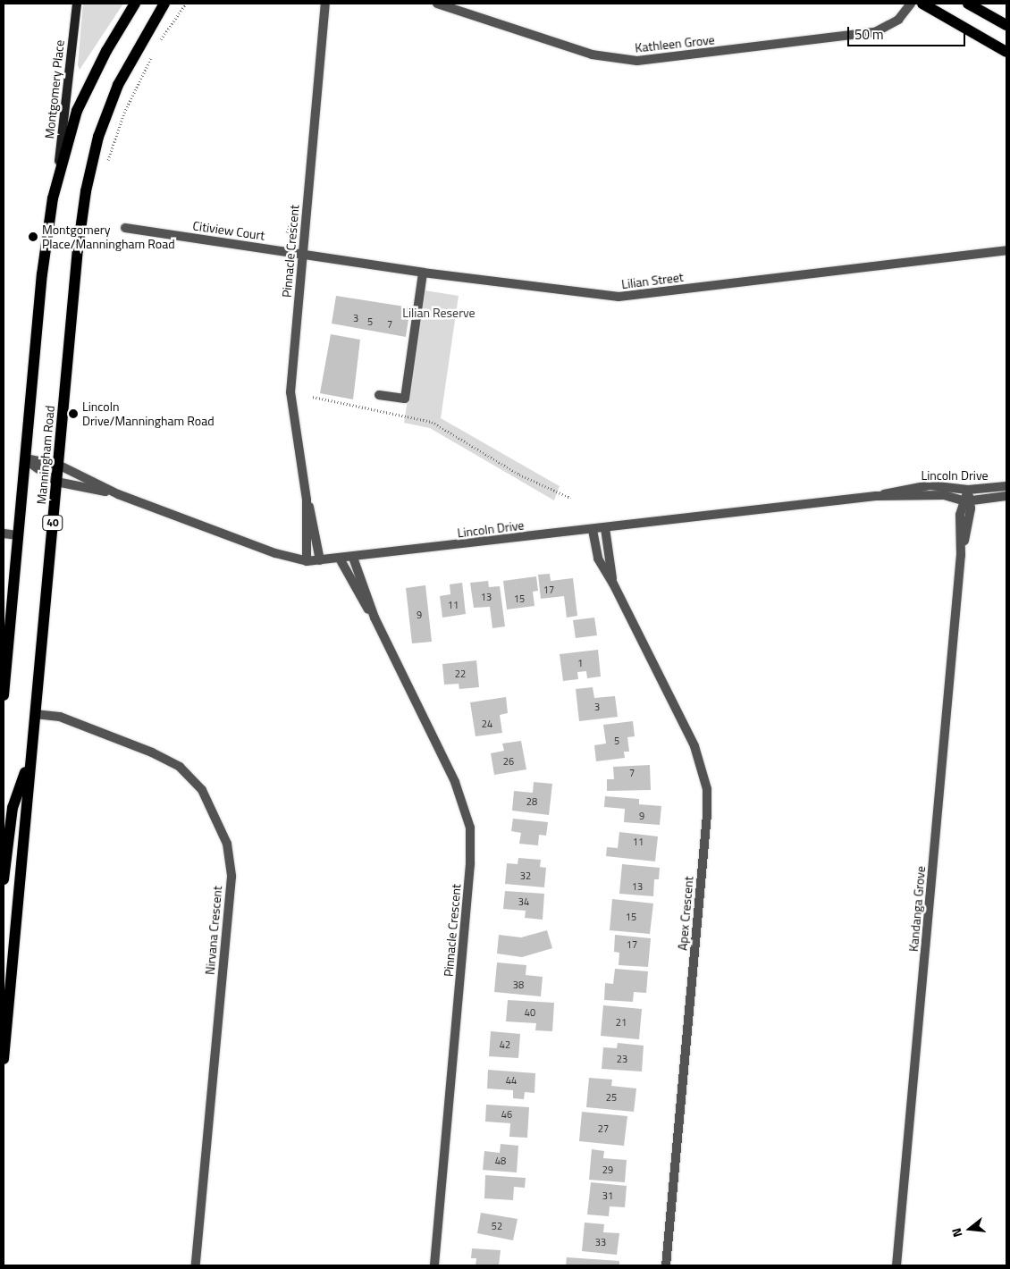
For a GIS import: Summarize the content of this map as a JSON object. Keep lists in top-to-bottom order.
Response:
{
  "streets": {
    "main road": ["Manningham Road", "40"],
    "street": [
      "Kathleen Grove",
      "Montgomery Place",
      "Citiview Court",
      "Pinnacle Crescent",
      "Lilian Street",
      "Lincoln Drive",
      "Kandanga Grove",
      "Apex Crescent",
      "Nirvana Crescent"
    ]
  },
  "crossings": [
    ["Montgomery Place", "Manningham Road"],
    ["Citiview Court", "Pinnacle Crescent"],
    ["Citiview Court", "Lilian Street"],
    ["Pinnacle Crescent", "Lilian Street"],
    ["Pinnacle Crescent", "Lincoln Drive"],
    ["Manningham Road", "Lincoln Drive"],
    ["Manningham Road", "Nirvana Crescent"],
    ["Lincoln Drive", "Kandanga Grove"],
    ["Lincoln Drive", "Apex Crescent"]
  ],
  "parks": ["Lilian Reserve"],
  "places": ["Montgomery Place/Manningham Road", "Lincoln Drive/Manningham Road"],
  "house_numbers": [
    "3",
    "5",
    "7",
    "17",
    "13",
    "15",
    "11",
    "9",
    "1",
    "22",
    "3",
    "24",
    "5",
    "26",
    "7",
    "28",
    "9",
    "11",
    "32",
    "13",
    "34",
    "15",
    "17",
    "38",
    "40",
    "21",
    "42",
    "23",
    "44",
    "25",
    "46",
    "27",
    "48",
    "29",
    "31",
    "52",
    "33"
  ],
  "scale_bar": "50 m",
  "north": "left"
}
